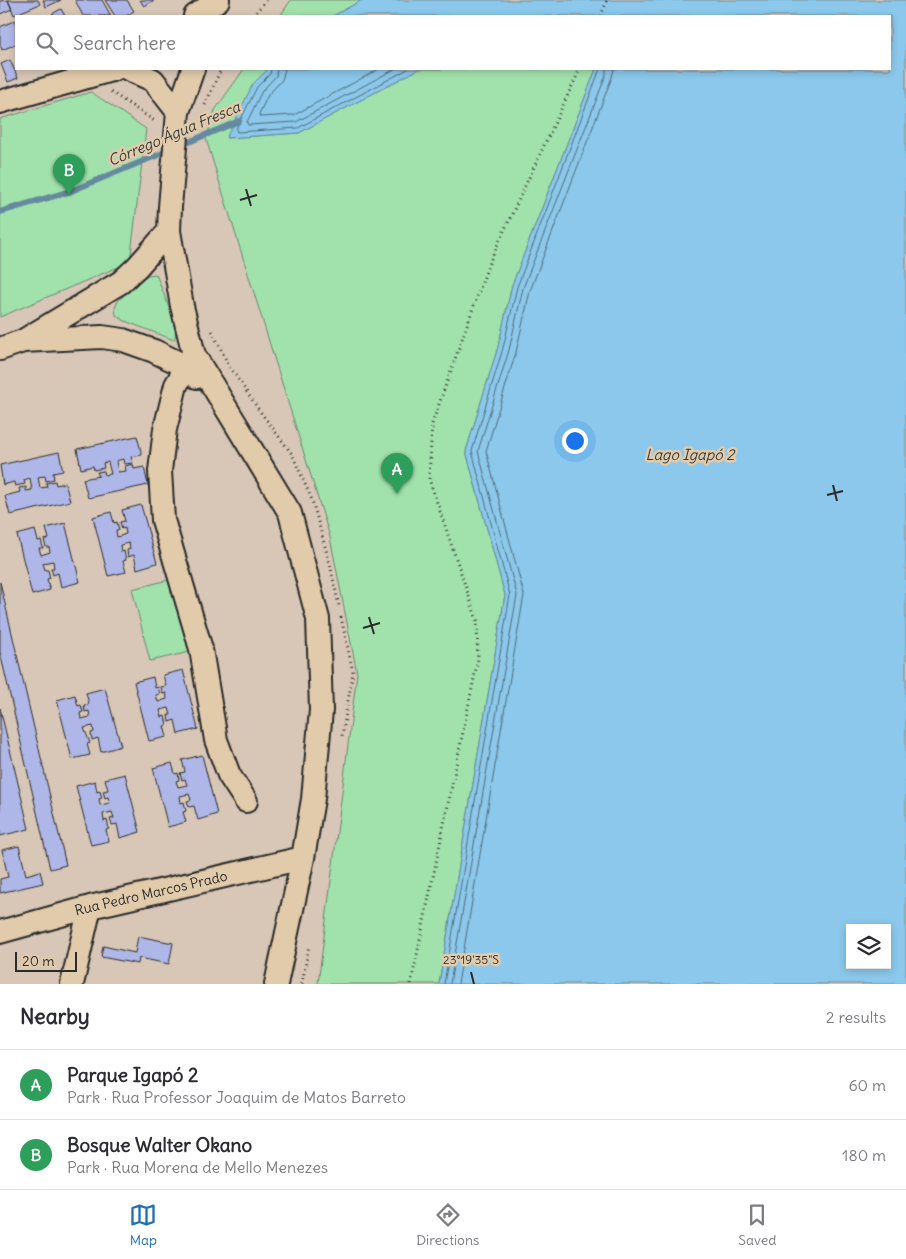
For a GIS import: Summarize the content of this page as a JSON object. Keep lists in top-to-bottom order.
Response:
{
  "streets": {
    "street": ["Rua Pedro Marcos Prado"]
  },
  "water": ["Córrego Água Fresca", "Lago Igapó 2"],
  "scale_bar": "20 m",
  "page": {
    "search": "Search here",
    "pins": ["B", "A"],
    "scale": "20 m",
    "heading": ["Nearby", "2 results"],
    "list": [
      {
        "mark": "A",
        "name": "Parque Igapó 2",
        "note": "Park · Rua Professor Joaquim de Matos Barreto",
        "value": "60 m"
      },
      {
        "mark": "B",
        "name": "Bosque Walter Okano",
        "note": "Park · Rua Morena de Mello Menezes",
        "value": "180 m"
      }
    ],
    "nav": ["Map", "Directions", "Saved"]
  },
  "coordinates": ["23°19'35\"S"]
}
